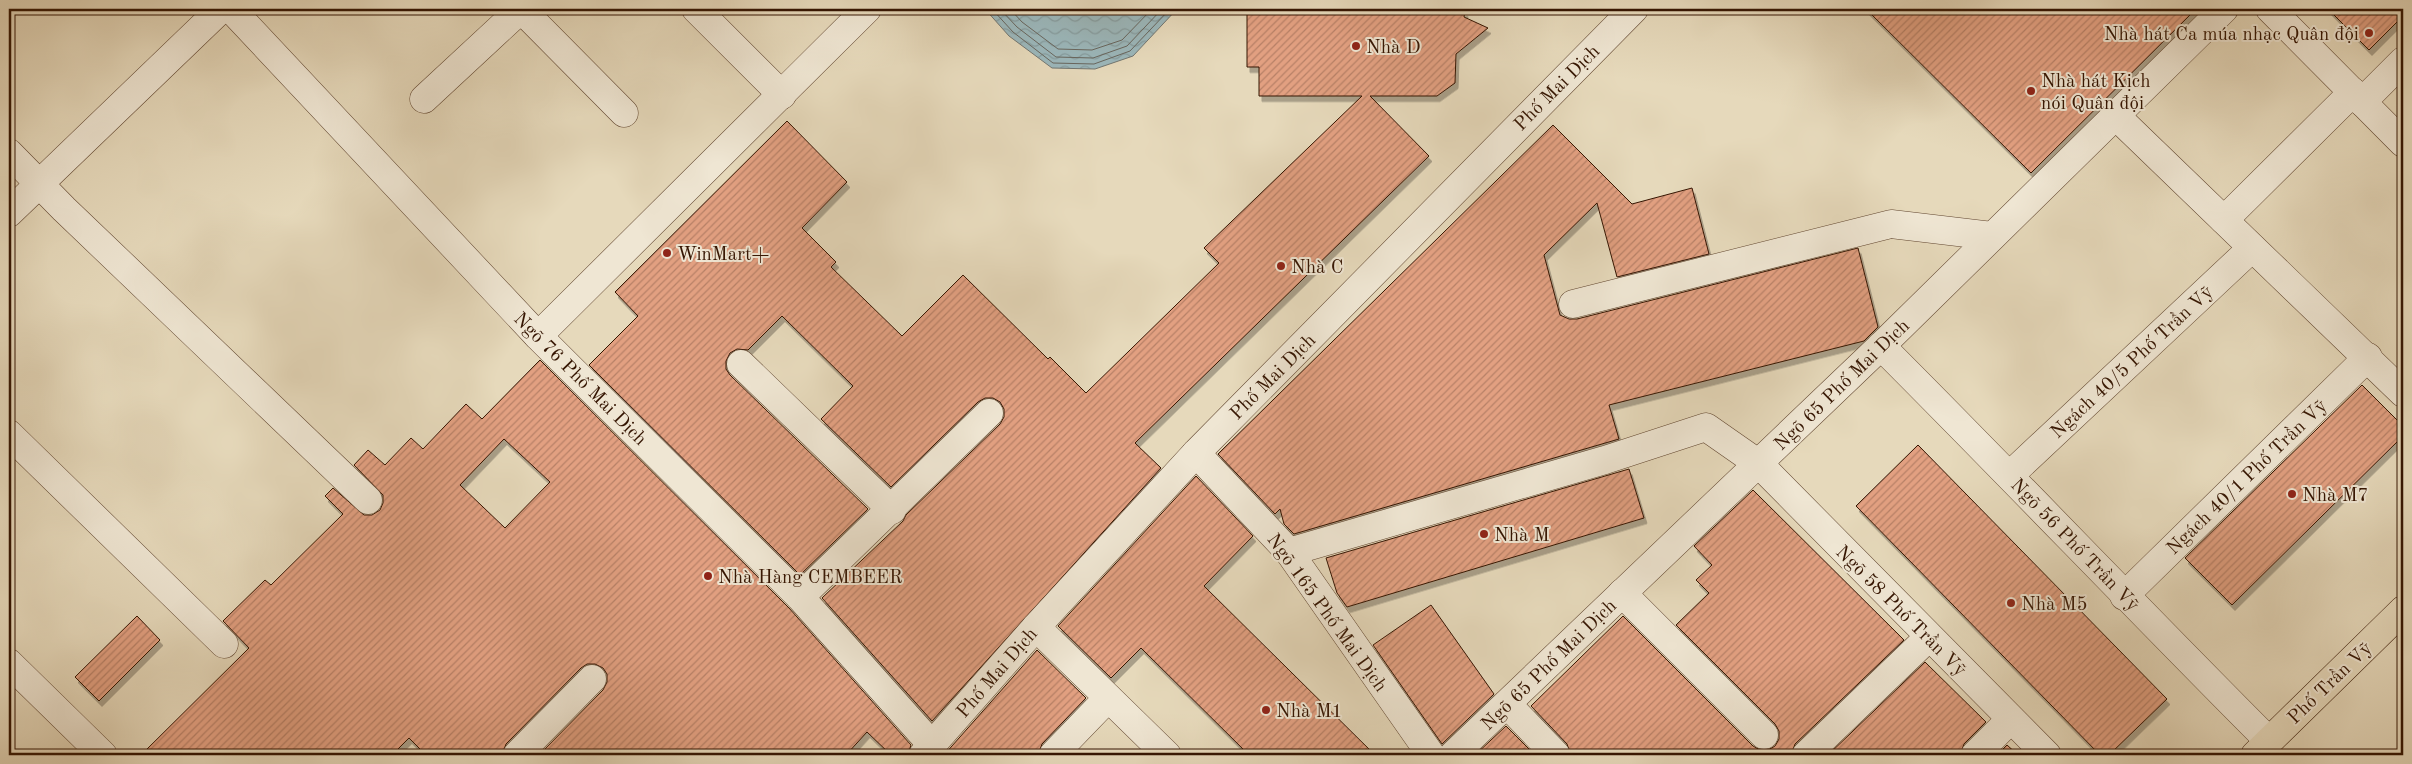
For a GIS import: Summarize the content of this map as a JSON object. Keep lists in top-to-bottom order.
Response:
{
  "streets": {
    "main road": ["Phố Trần Vỹ"],
    "street": [
      "Phố Mai Dịch",
      "Ngách 40/5 Phố Trần Vỹ",
      "Ngõ 76 Phố Mai Dịch",
      "Ngõ 65 Phố Mai Dịch",
      "Ngách 40/1 Phố Trần Vỹ",
      "Ngõ 56 Phố Trần Vỹ",
      "Ngõ 58 Phố Trần Vỹ",
      "Ngõ 165 Phố Mai Dịch"
    ]
  },
  "crossings": [
    ["Phố Mai Dịch", "Ngõ 76 Phố Mai Dịch"],
    ["Phố Mai Dịch", "Ngõ 165 Phố Mai Dịch"],
    ["Ngách 40/5 Phố Trần Vỹ", "Ngõ 56 Phố Trần Vỹ"],
    ["Ngõ 65 Phố Mai Dịch", "Ngõ 56 Phố Trần Vỹ"],
    ["Ngõ 65 Phố Mai Dịch", "Ngõ 58 Phố Trần Vỹ"],
    ["Ngách 40/1 Phố Trần Vỹ", "Ngõ 56 Phố Trần Vỹ"],
    ["Ngõ 56 Phố Trần Vỹ", "Phố Trần Vỹ"],
    ["Ngõ 58 Phố Trần Vỹ", "Ngõ 165 Phố Mai Dịch"]
  ],
  "places": [
    "Nhà hát Ca múa nhạc Quân đội",
    "Nhà D",
    "Nhà hát Kịch nói Quân đội",
    "WinMart+",
    "Nhà C",
    "Nhà M7",
    "Nhà M",
    "Nhà Hàng CEMBEER",
    "Nhà M5",
    "Nhà M1"
  ]
}
